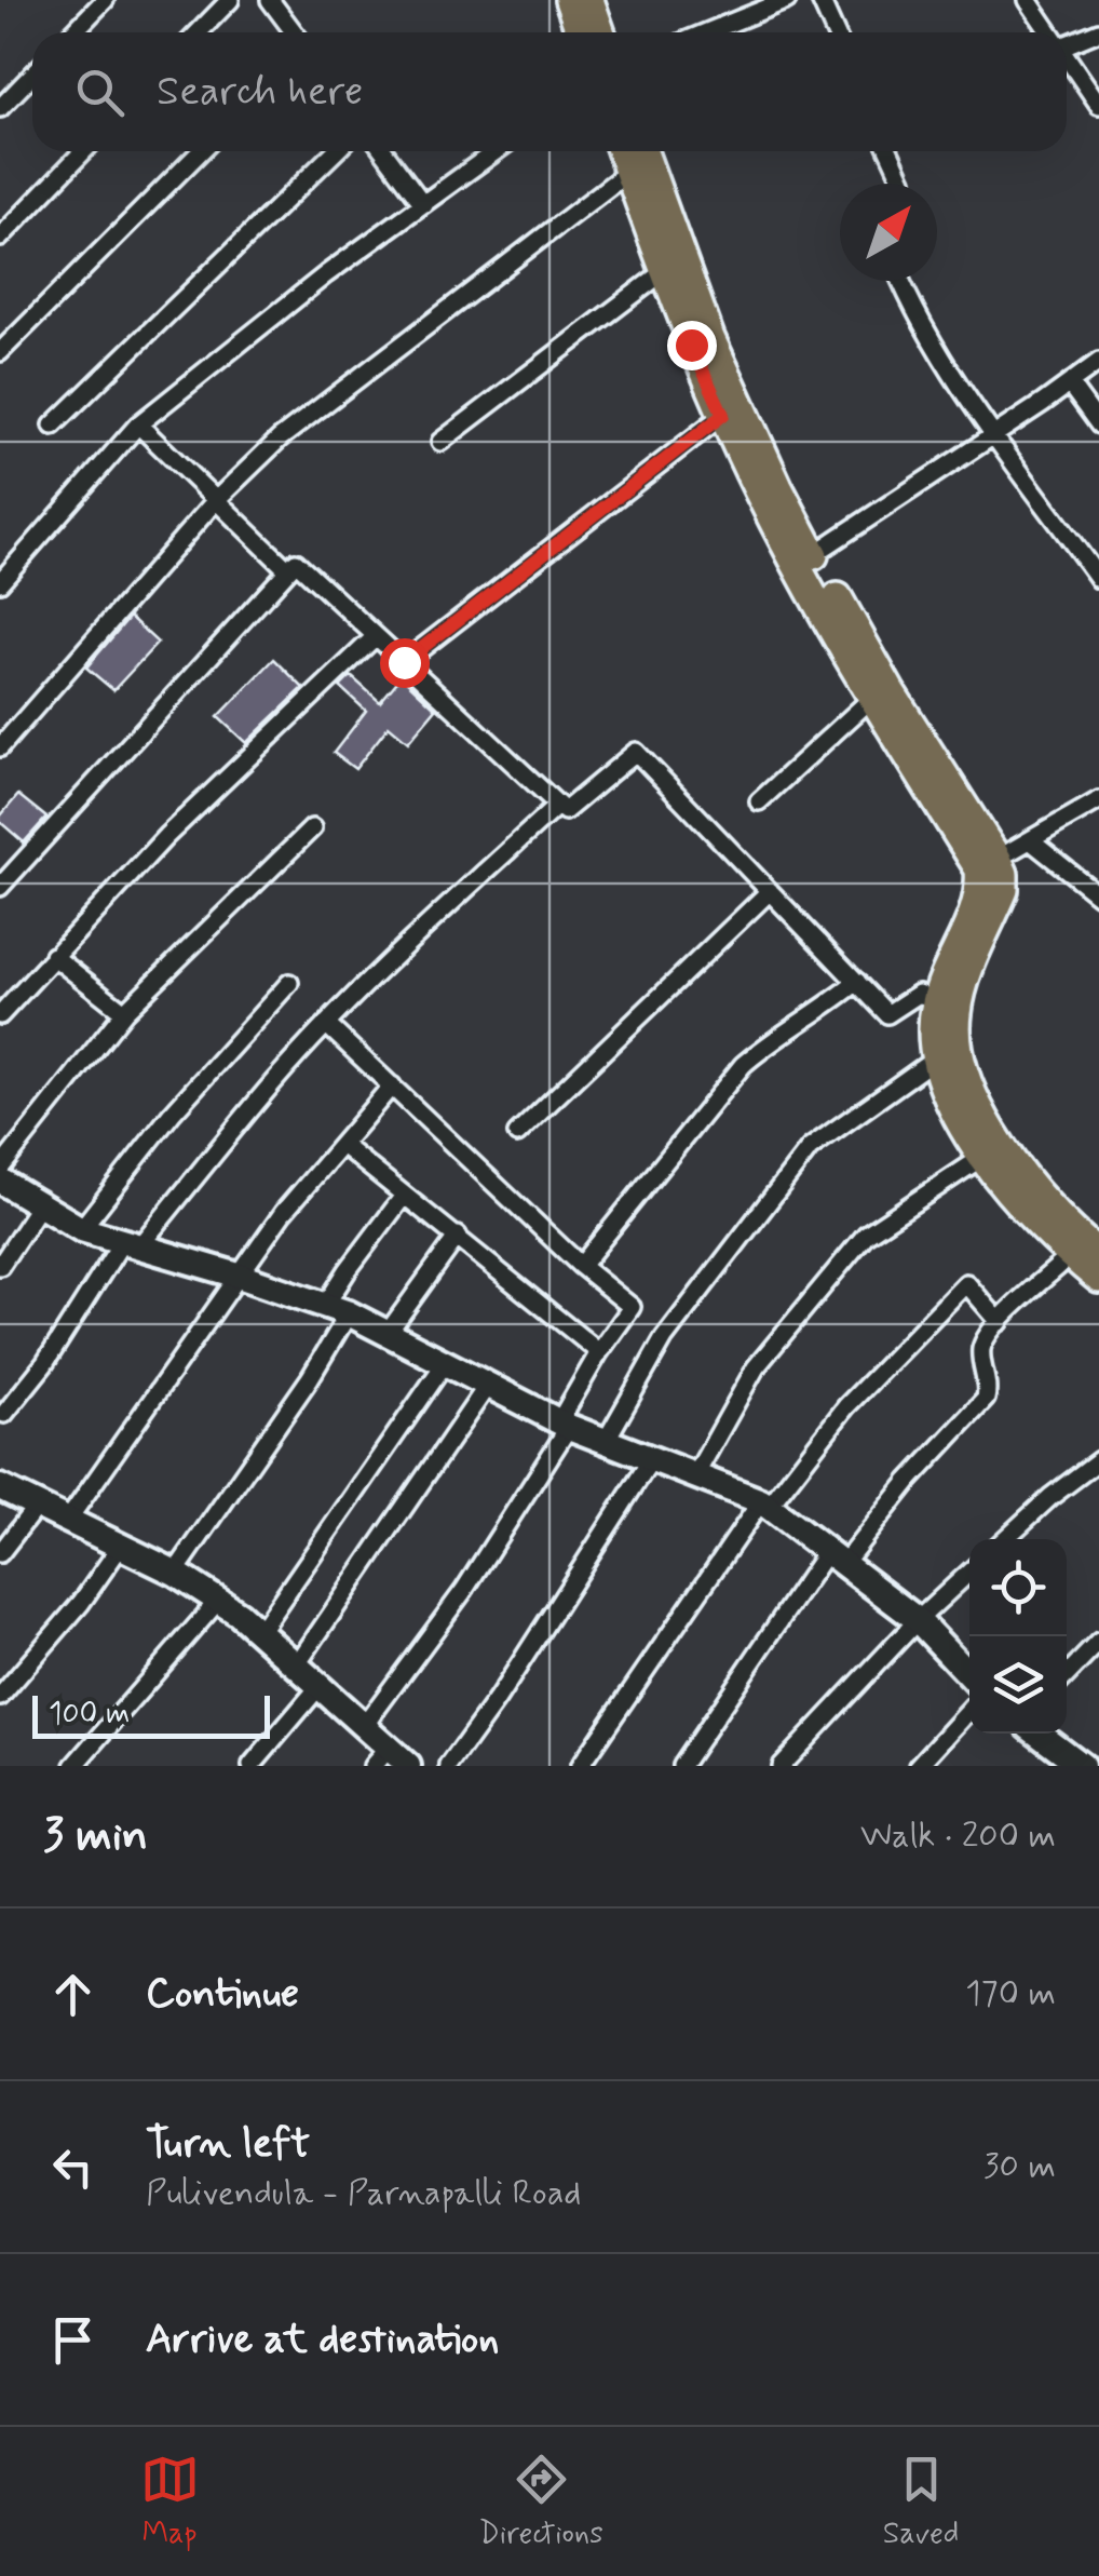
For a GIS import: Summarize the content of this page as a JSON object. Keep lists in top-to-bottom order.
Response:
{
  "scale_bar": "100 m",
  "north": "top right",
  "page": {
    "search": "Search here",
    "scale": "100 m",
    "heading": ["3 min", "Walk · 200 m"],
    "list": [
      ["Continue", "170 m"],
      ["Turn left", "Pulivendula - Parnapalli Road", "30 m"],
      "Arrive at destination"
    ],
    "nav": ["Map", "Directions", "Saved"]
  }
}
